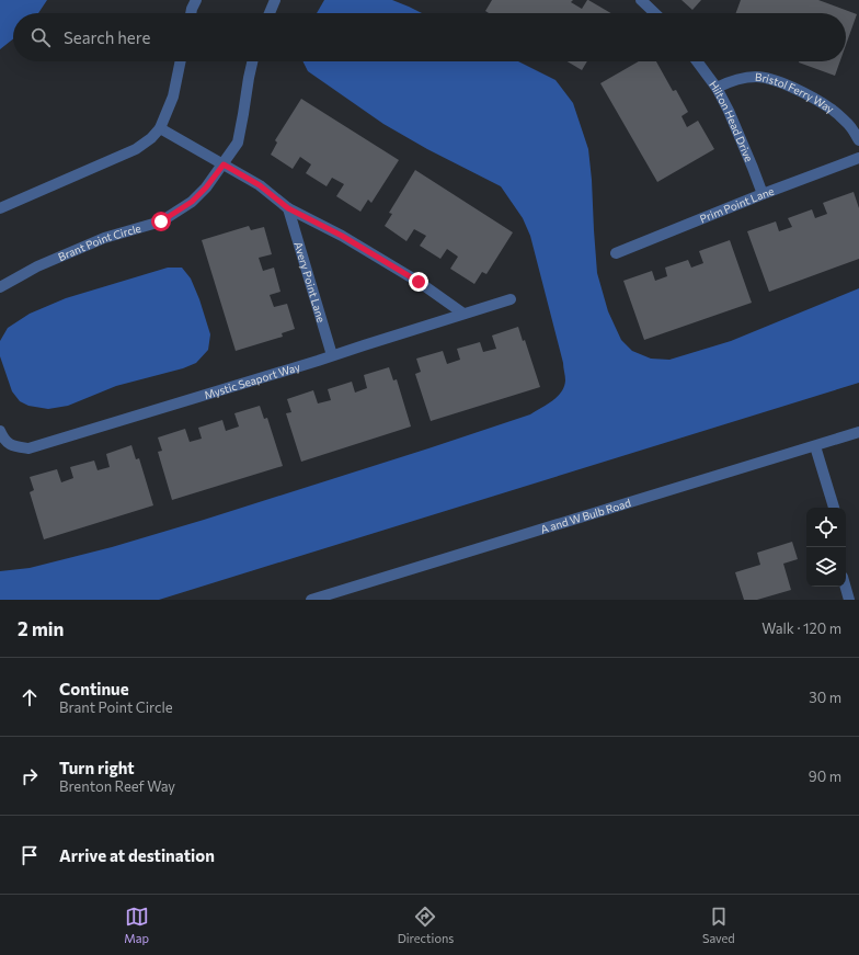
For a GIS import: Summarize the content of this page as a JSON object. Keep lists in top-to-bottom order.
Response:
{
  "streets": {
    "street": [
      "Bristol Ferry Way",
      "Hilton Head Drive",
      "Prim Point Lane",
      "Brant Point Circle",
      "Avery Point Lane",
      "Mystic Seaport Way",
      "A and W Bulb Road"
    ]
  },
  "crossings": [
    ["Bristol Ferry Way", "Hilton Head Drive"],
    ["Hilton Head Drive", "Prim Point Lane"],
    ["Avery Point Lane", "Mystic Seaport Way"]
  ],
  "page": {
    "search": "Search here",
    "heading": ["2 min", "Walk · 120 m"],
    "list": [
      ["Continue", "Brant Point Circle", "30 m"],
      ["Turn right", "Brenton Reef Way", "90 m"],
      "Arrive at destination"
    ],
    "nav": ["Map", "Directions", "Saved"]
  }
}
